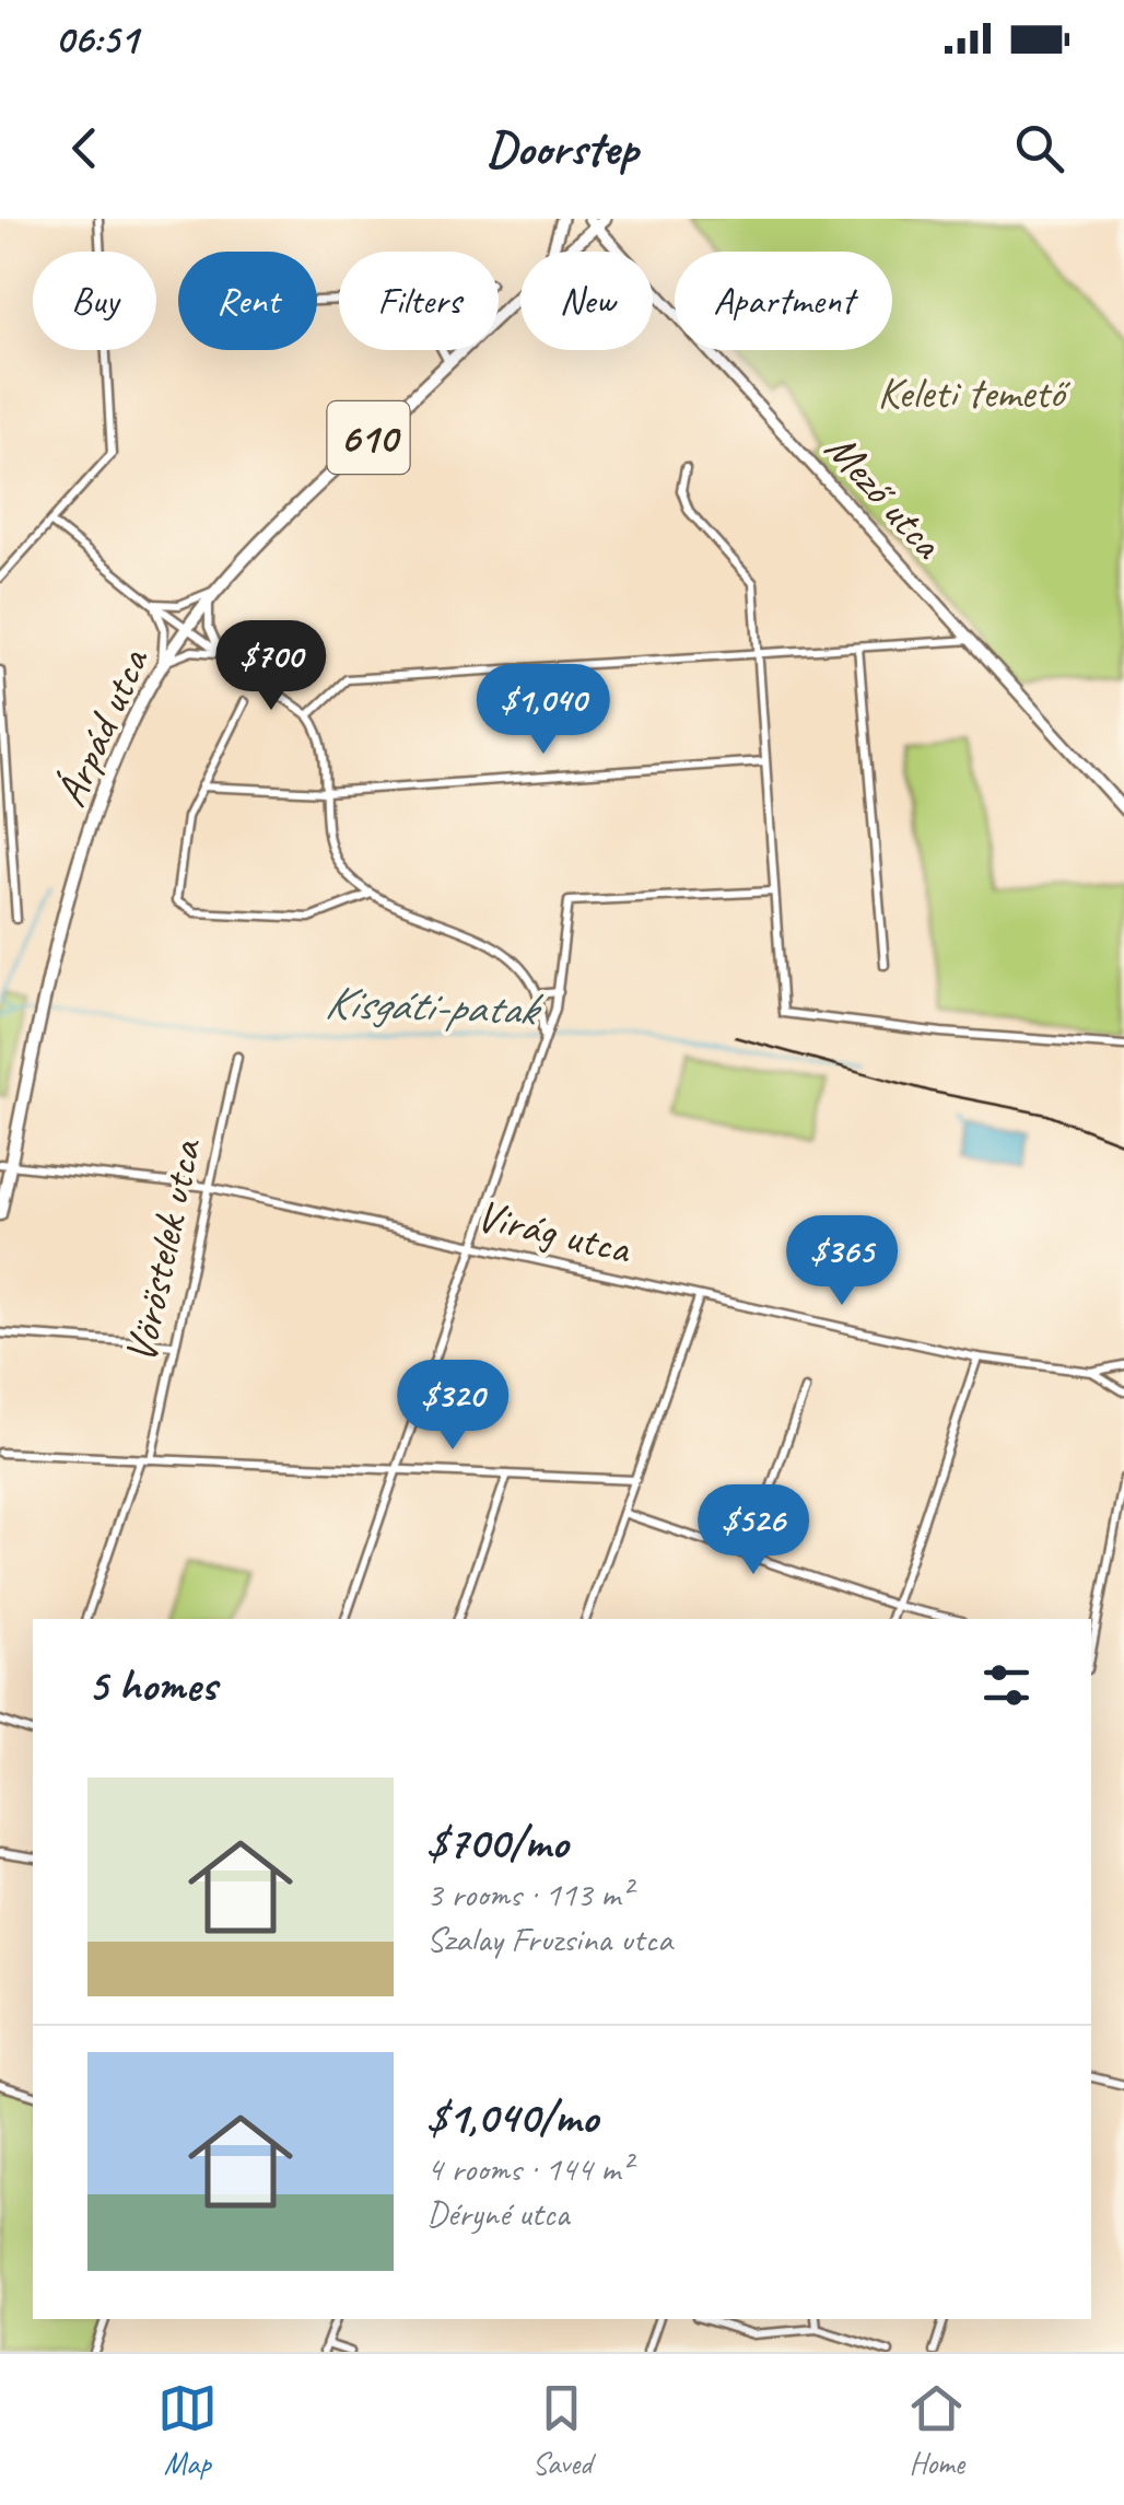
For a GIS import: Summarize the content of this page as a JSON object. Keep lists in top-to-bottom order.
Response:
{
  "streets": {
    "main road": ["610", "Árpád utca"],
    "street": ["Mező utca", "Virág utca", "Vöröstelek utca"]
  },
  "crossings": [
    ["610", "Árpád utca"],
    ["610", "Virág utca"],
    ["Mező utca", "Árpád utca"],
    ["Árpád utca", "Virág utca"],
    ["Virág utca", "Vöröstelek utca"]
  ],
  "water": ["Kisgáti-patak"],
  "parks": ["Keleti temető"],
  "page": {
    "status": "06:51",
    "header": "Doorstep",
    "chip": [
      "Buy",
      "Rent",
      "Filters",
      "New",
      "Apartment"
    ],
    "price": [
      "$700",
      "$1,040",
      "$365",
      "$320",
      "$526"
    ],
    "heading": "5 homes",
    "list": [
      {
        "name": "$700/mo",
        "note": "3 rooms · 113 m² · Szalay Fruzsina utca"
      },
      {
        "name": "$1,040/mo",
        "note": "4 rooms · 144 m² · Déryné utca"
      }
    ],
    "tabs": ["Map", "Saved", "Home"]
  }
}
